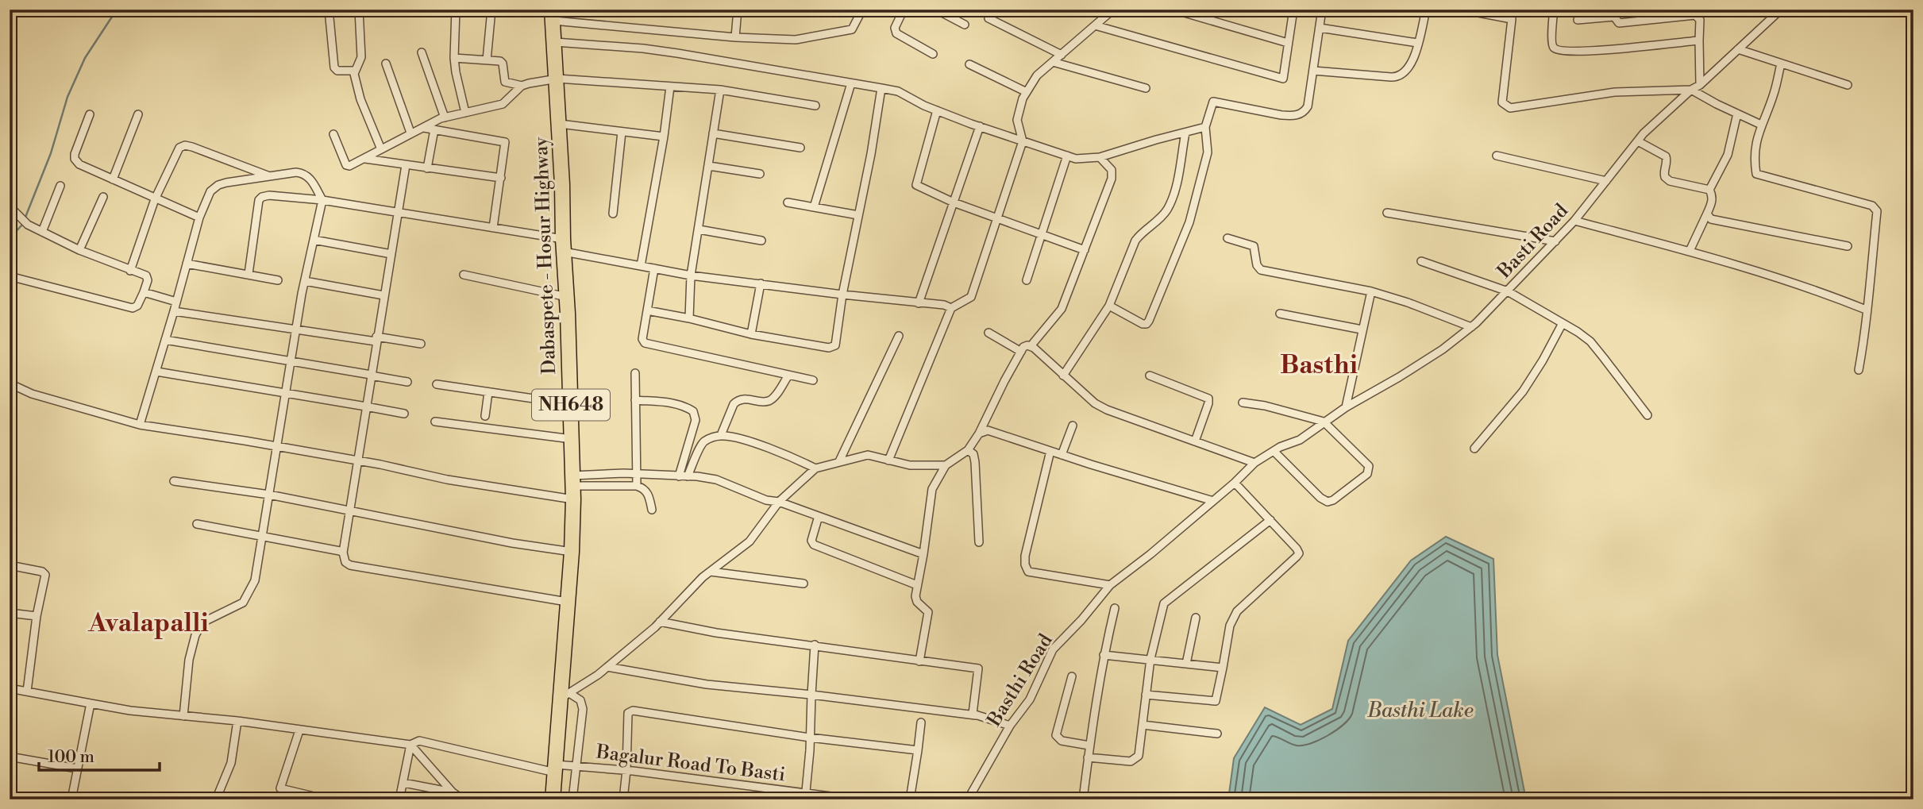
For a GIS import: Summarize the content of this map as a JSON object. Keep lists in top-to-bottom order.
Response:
{
  "streets": {
    "highway": ["Dabaspete - Hosur Highway", "NH648"],
    "street": ["Basti Road", "Basthi Road", "Bagalur Road To Basti"]
  },
  "crossings": [
    ["Basti Road", "Basthi Road"],
    ["Dabaspete - Hosur Highway", "Bagalur Road To Basti"]
  ],
  "districts": ["Basthi", "Avalapalli"],
  "water": ["Basthi Lake"],
  "scale_bar": "100 m"
}
